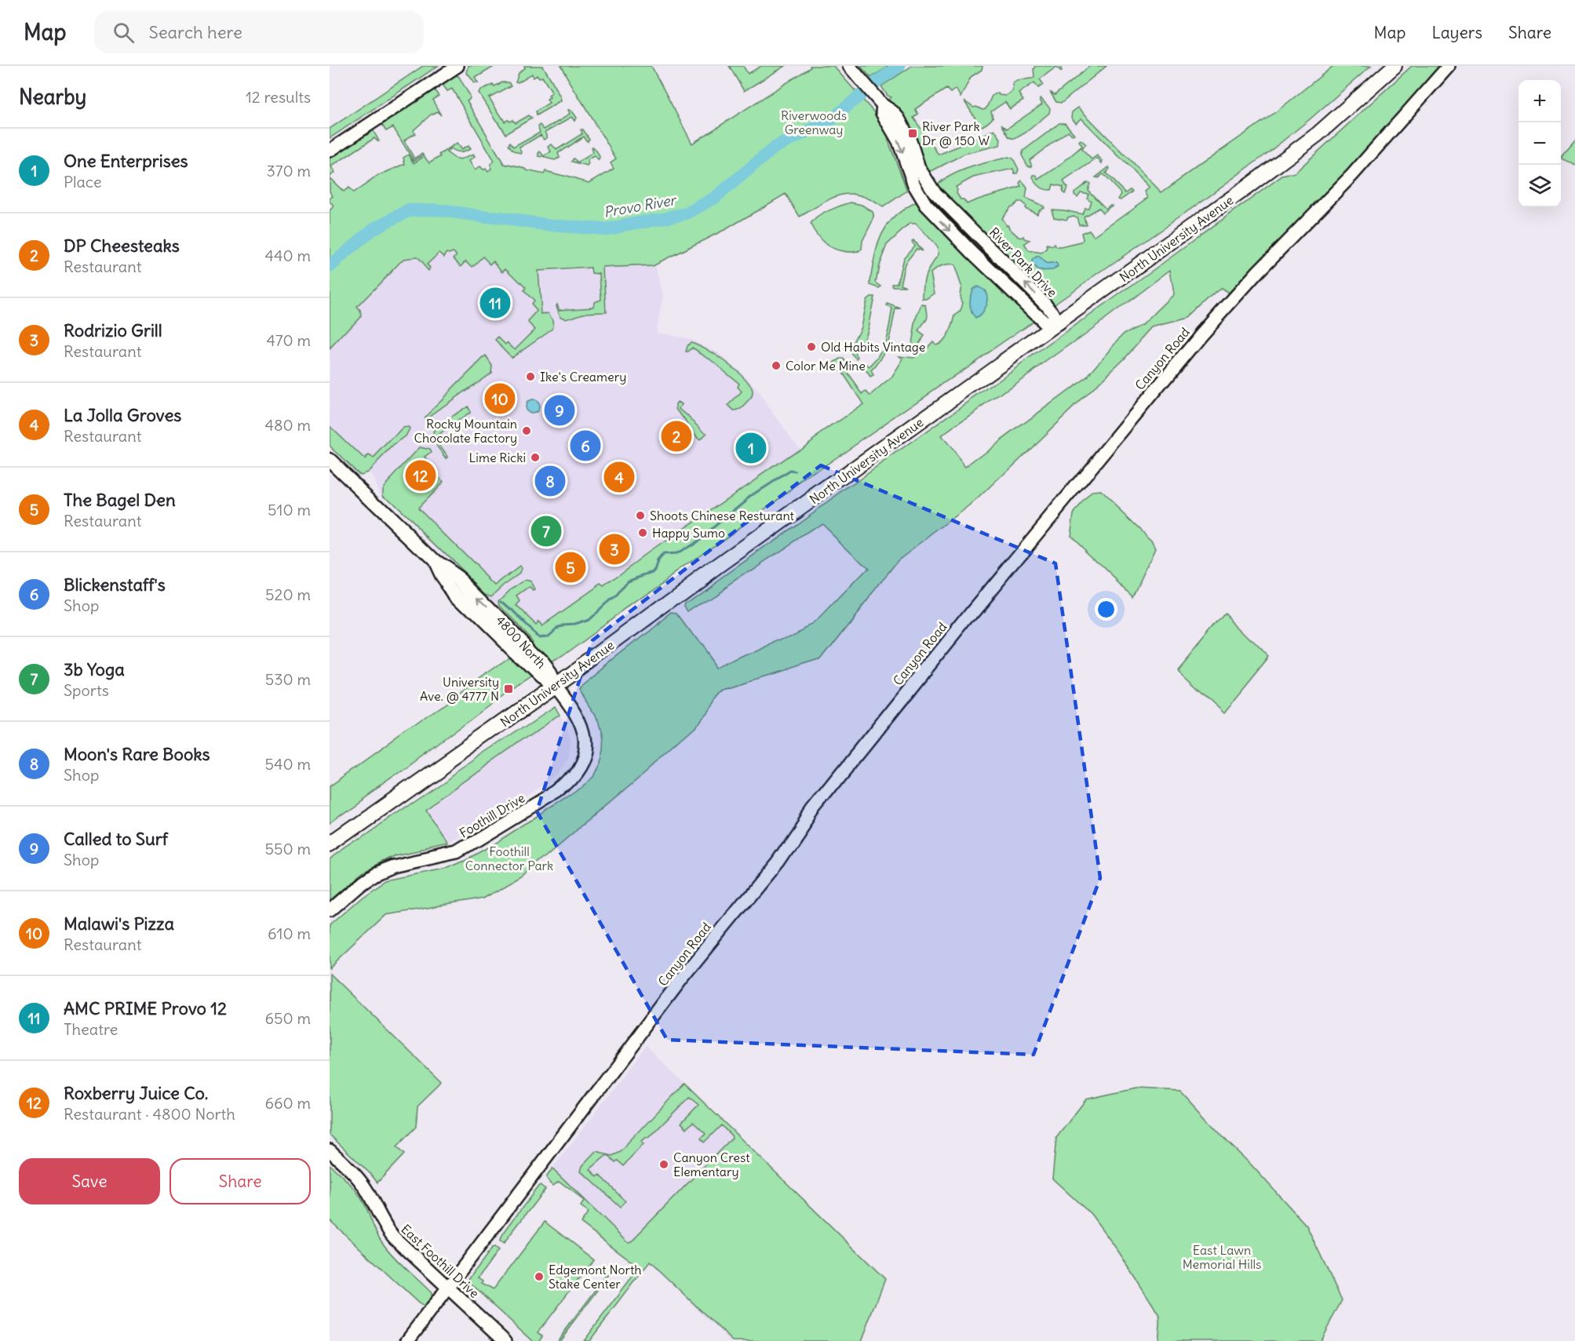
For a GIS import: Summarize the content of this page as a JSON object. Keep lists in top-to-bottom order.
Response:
{
  "streets": {
    "highway": ["North University Avenue"],
    "main road": [
      "River Park Drive",
      "Canyon Road",
      "4800 North",
      "Foothill Drive",
      "East Foothill Drive"
    ]
  },
  "crossings": [
    ["North University Avenue", "River Park Drive"],
    ["North University Avenue", "4800 North"],
    ["North University Avenue", "Foothill Drive"],
    ["Canyon Road", "East Foothill Drive"],
    ["4800 North", "Foothill Drive"]
  ],
  "water": ["Provo River"],
  "parks": ["Riverwoods Greenway", "Foothill Connector Park", "East Lawn Memorial Hills"],
  "places": {
    "transit": ["River Park Dr @ 150 W", "University Ave. @ 4777 N"],
    "other": [
      "Old Habits Vintage",
      "Color Me Mine",
      "Ike's Creamery",
      "Rocky Mountain Chocolate Factory",
      "Lime Ricki",
      "Shoots Chinese Resturant",
      "Happy Sumo",
      "Canyon Crest Elementary",
      "Edgemont North Stake Center"
    ]
  },
  "page": {
    "header": "Map",
    "search": "Search here",
    "nav": ["Map", "Layers", "Share"],
    "heading": ["Nearby", "12 results"],
    "map_buttons": ["+", "−"],
    "list": [
      {
        "mark": "1",
        "name": "One Enterprises",
        "note": "Place",
        "value": "370 m"
      },
      {
        "mark": "2",
        "name": "DP Cheesteaks",
        "note": "Restaurant",
        "value": "440 m"
      },
      {
        "mark": "3",
        "name": "Rodrizio Grill",
        "note": "Restaurant",
        "value": "470 m"
      },
      {
        "mark": "4",
        "name": "La Jolla Groves",
        "note": "Restaurant",
        "value": "480 m"
      },
      {
        "mark": "5",
        "name": "The Bagel Den",
        "note": "Restaurant",
        "value": "510 m"
      },
      {
        "mark": "6",
        "name": "Blickenstaff's",
        "note": "Shop",
        "value": "520 m"
      },
      {
        "mark": "7",
        "name": "3b Yoga",
        "note": "Sports",
        "value": "530 m"
      },
      {
        "mark": "8",
        "name": "Moon's Rare Books",
        "note": "Shop",
        "value": "540 m"
      },
      {
        "mark": "9",
        "name": "Called to Surf",
        "note": "Shop",
        "value": "550 m"
      },
      {
        "mark": "10",
        "name": "Malawi's Pizza",
        "note": "Restaurant",
        "value": "610 m"
      },
      {
        "mark": "11",
        "name": "AMC PRIME Provo 12",
        "note": "Theatre",
        "value": "650 m"
      },
      {
        "mark": "12",
        "name": "Roxberry Juice Co.",
        "note": "Restaurant · 4800 North",
        "value": "660 m"
      }
    ],
    "pins": [
      "11",
      "10",
      "9",
      "2",
      "6",
      "1",
      "12",
      "4",
      "8",
      "7",
      "3",
      "5"
    ],
    "buttons": ["Save", "Share"]
  }
}
